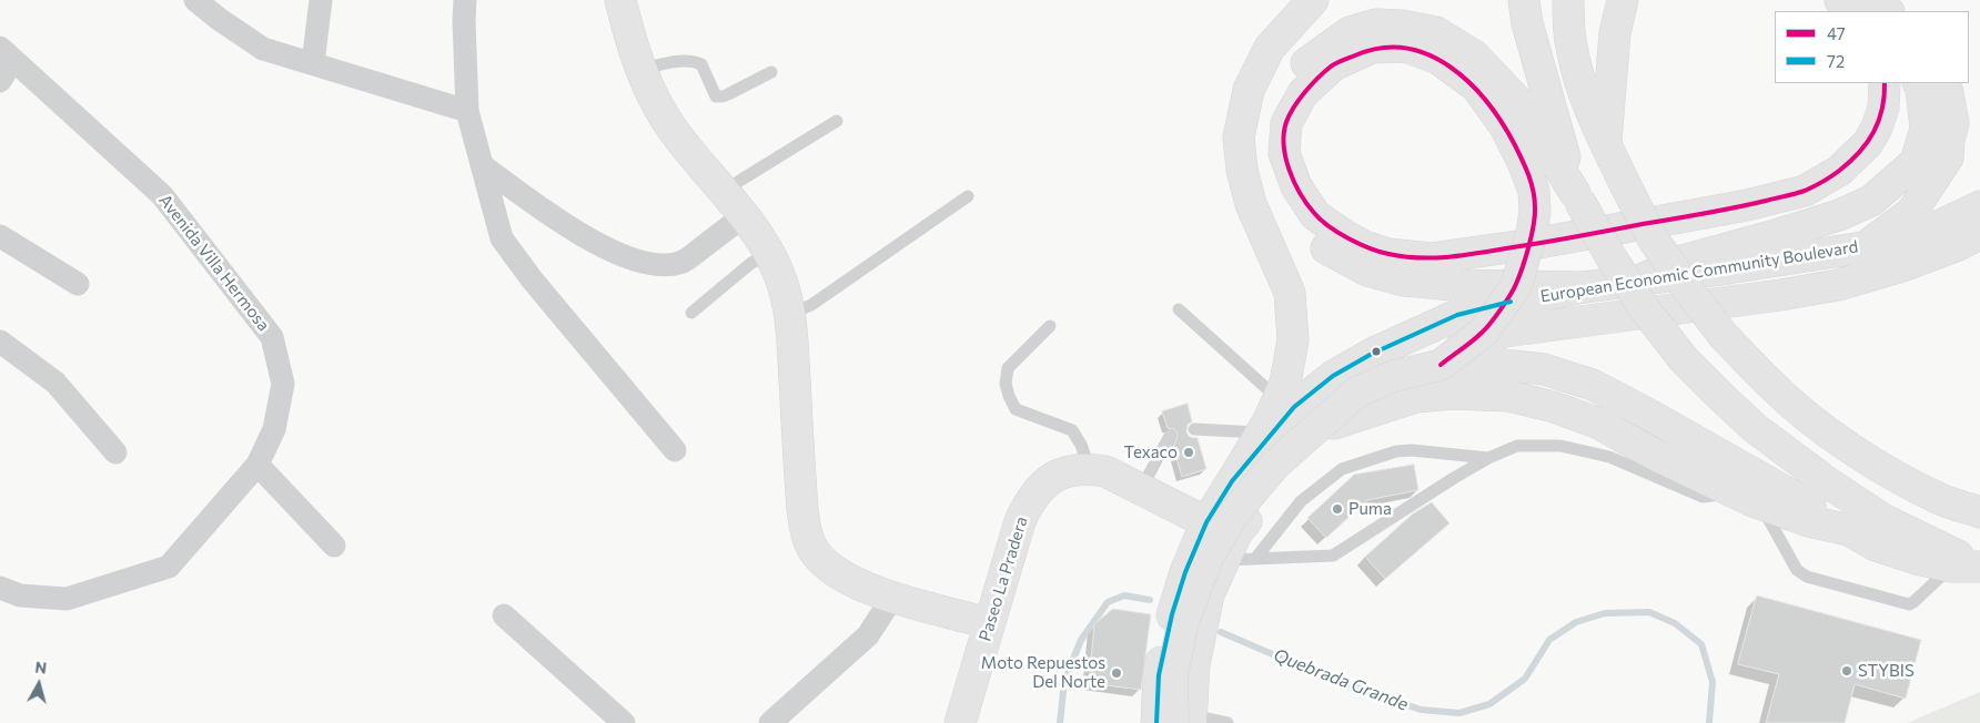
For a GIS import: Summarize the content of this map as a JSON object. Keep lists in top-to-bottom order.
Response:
{
  "streets": {
    "main road": ["European Economic Community Boulevard", "Paseo La Pradera"],
    "street": ["Avenida Villa Hermosa"]
  },
  "crossings": [
    ["European Economic Community Boulevard", "Paseo La Pradera"]
  ],
  "water": ["Quebrada Grande"],
  "places": [
    "Texaco",
    "Puma",
    "STYBIS",
    "Moto Repuestos Del Norte"
  ],
  "lines": ["transit line 47", "transit line 72"],
  "legend": ["47", "72"],
  "north": "top"
}
